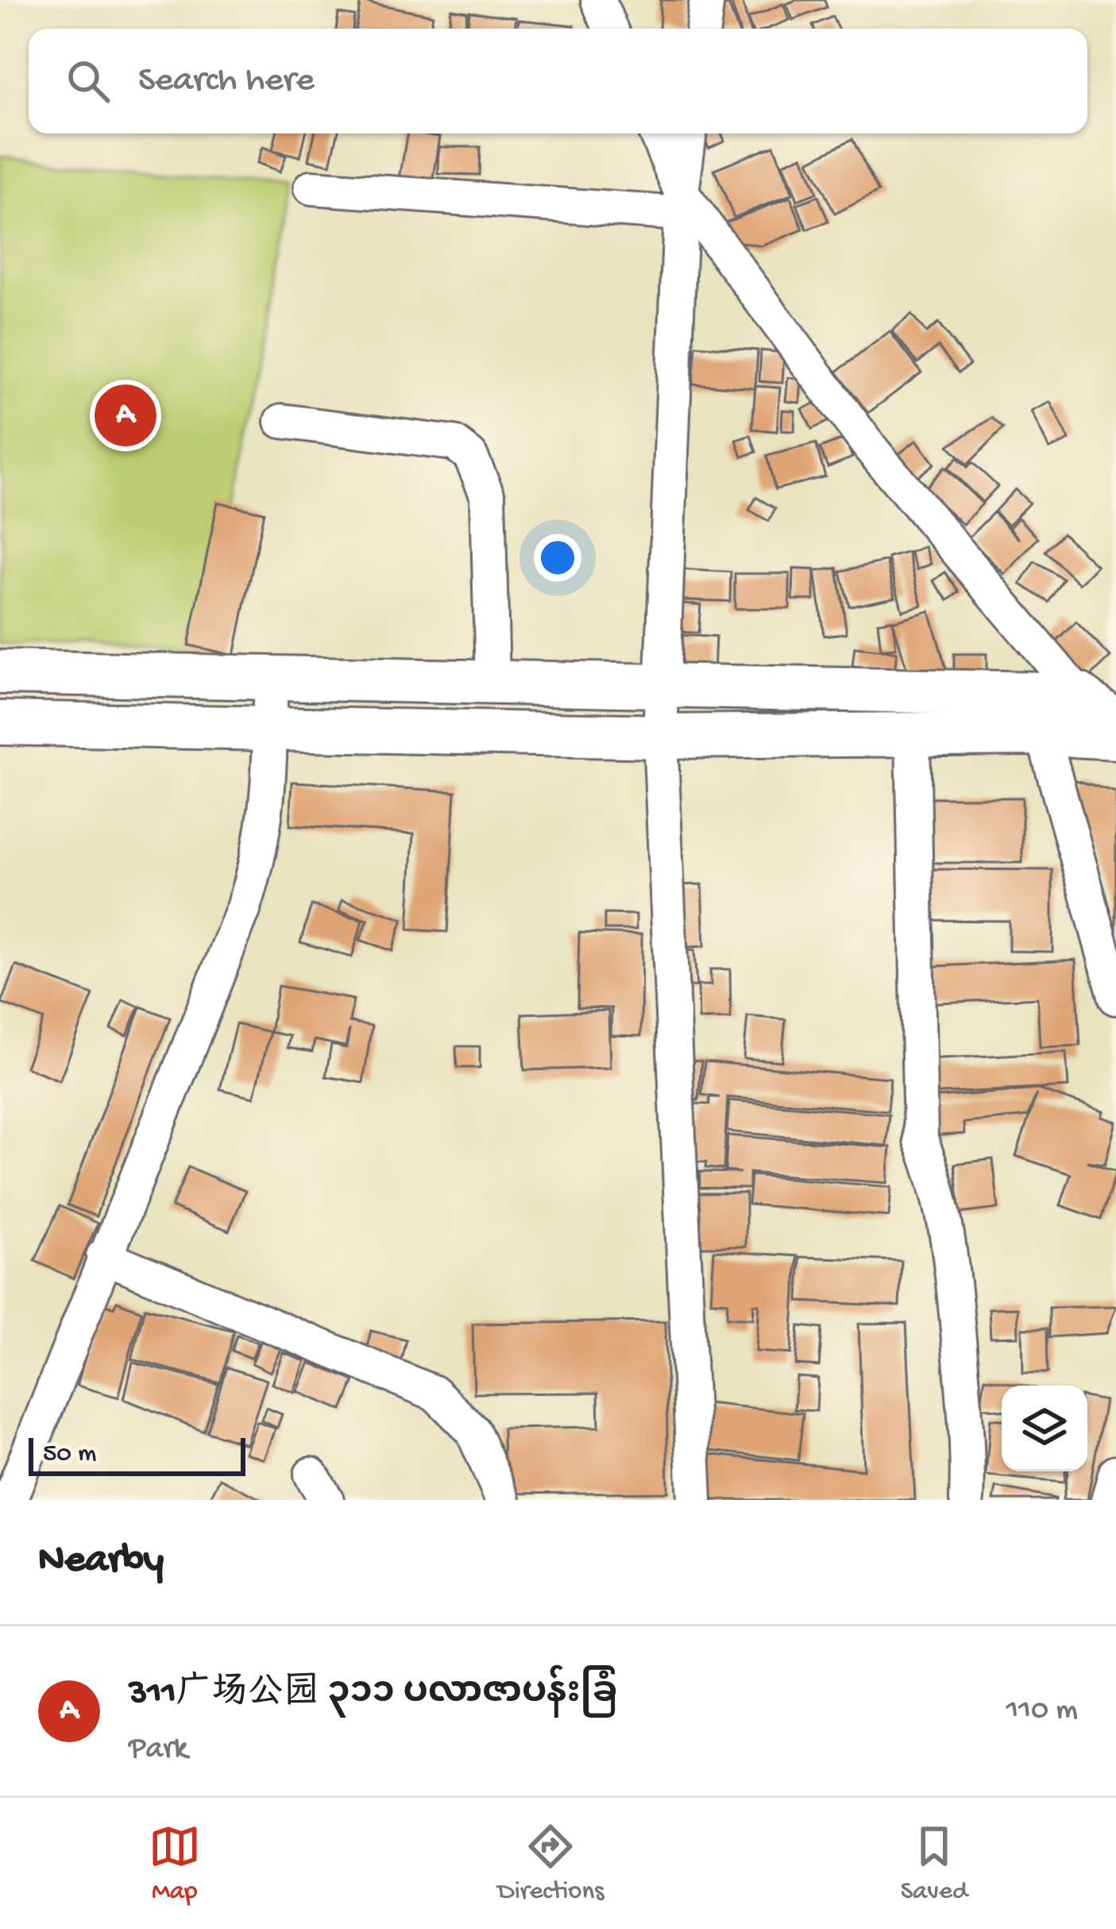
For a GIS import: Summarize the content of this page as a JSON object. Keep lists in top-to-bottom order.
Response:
{
  "scale_bar": "50 m",
  "page": {
    "search": "Search here",
    "pins": "A",
    "scale": "50 m",
    "heading": "Nearby",
    "list": [
      {
        "mark": "A",
        "name": "311广场公园 ၃၁၁ ပလာဇာပန်းခြံ",
        "note": "Park",
        "value": "110 m"
      }
    ],
    "nav": ["Map", "Directions", "Saved"]
  }
}
